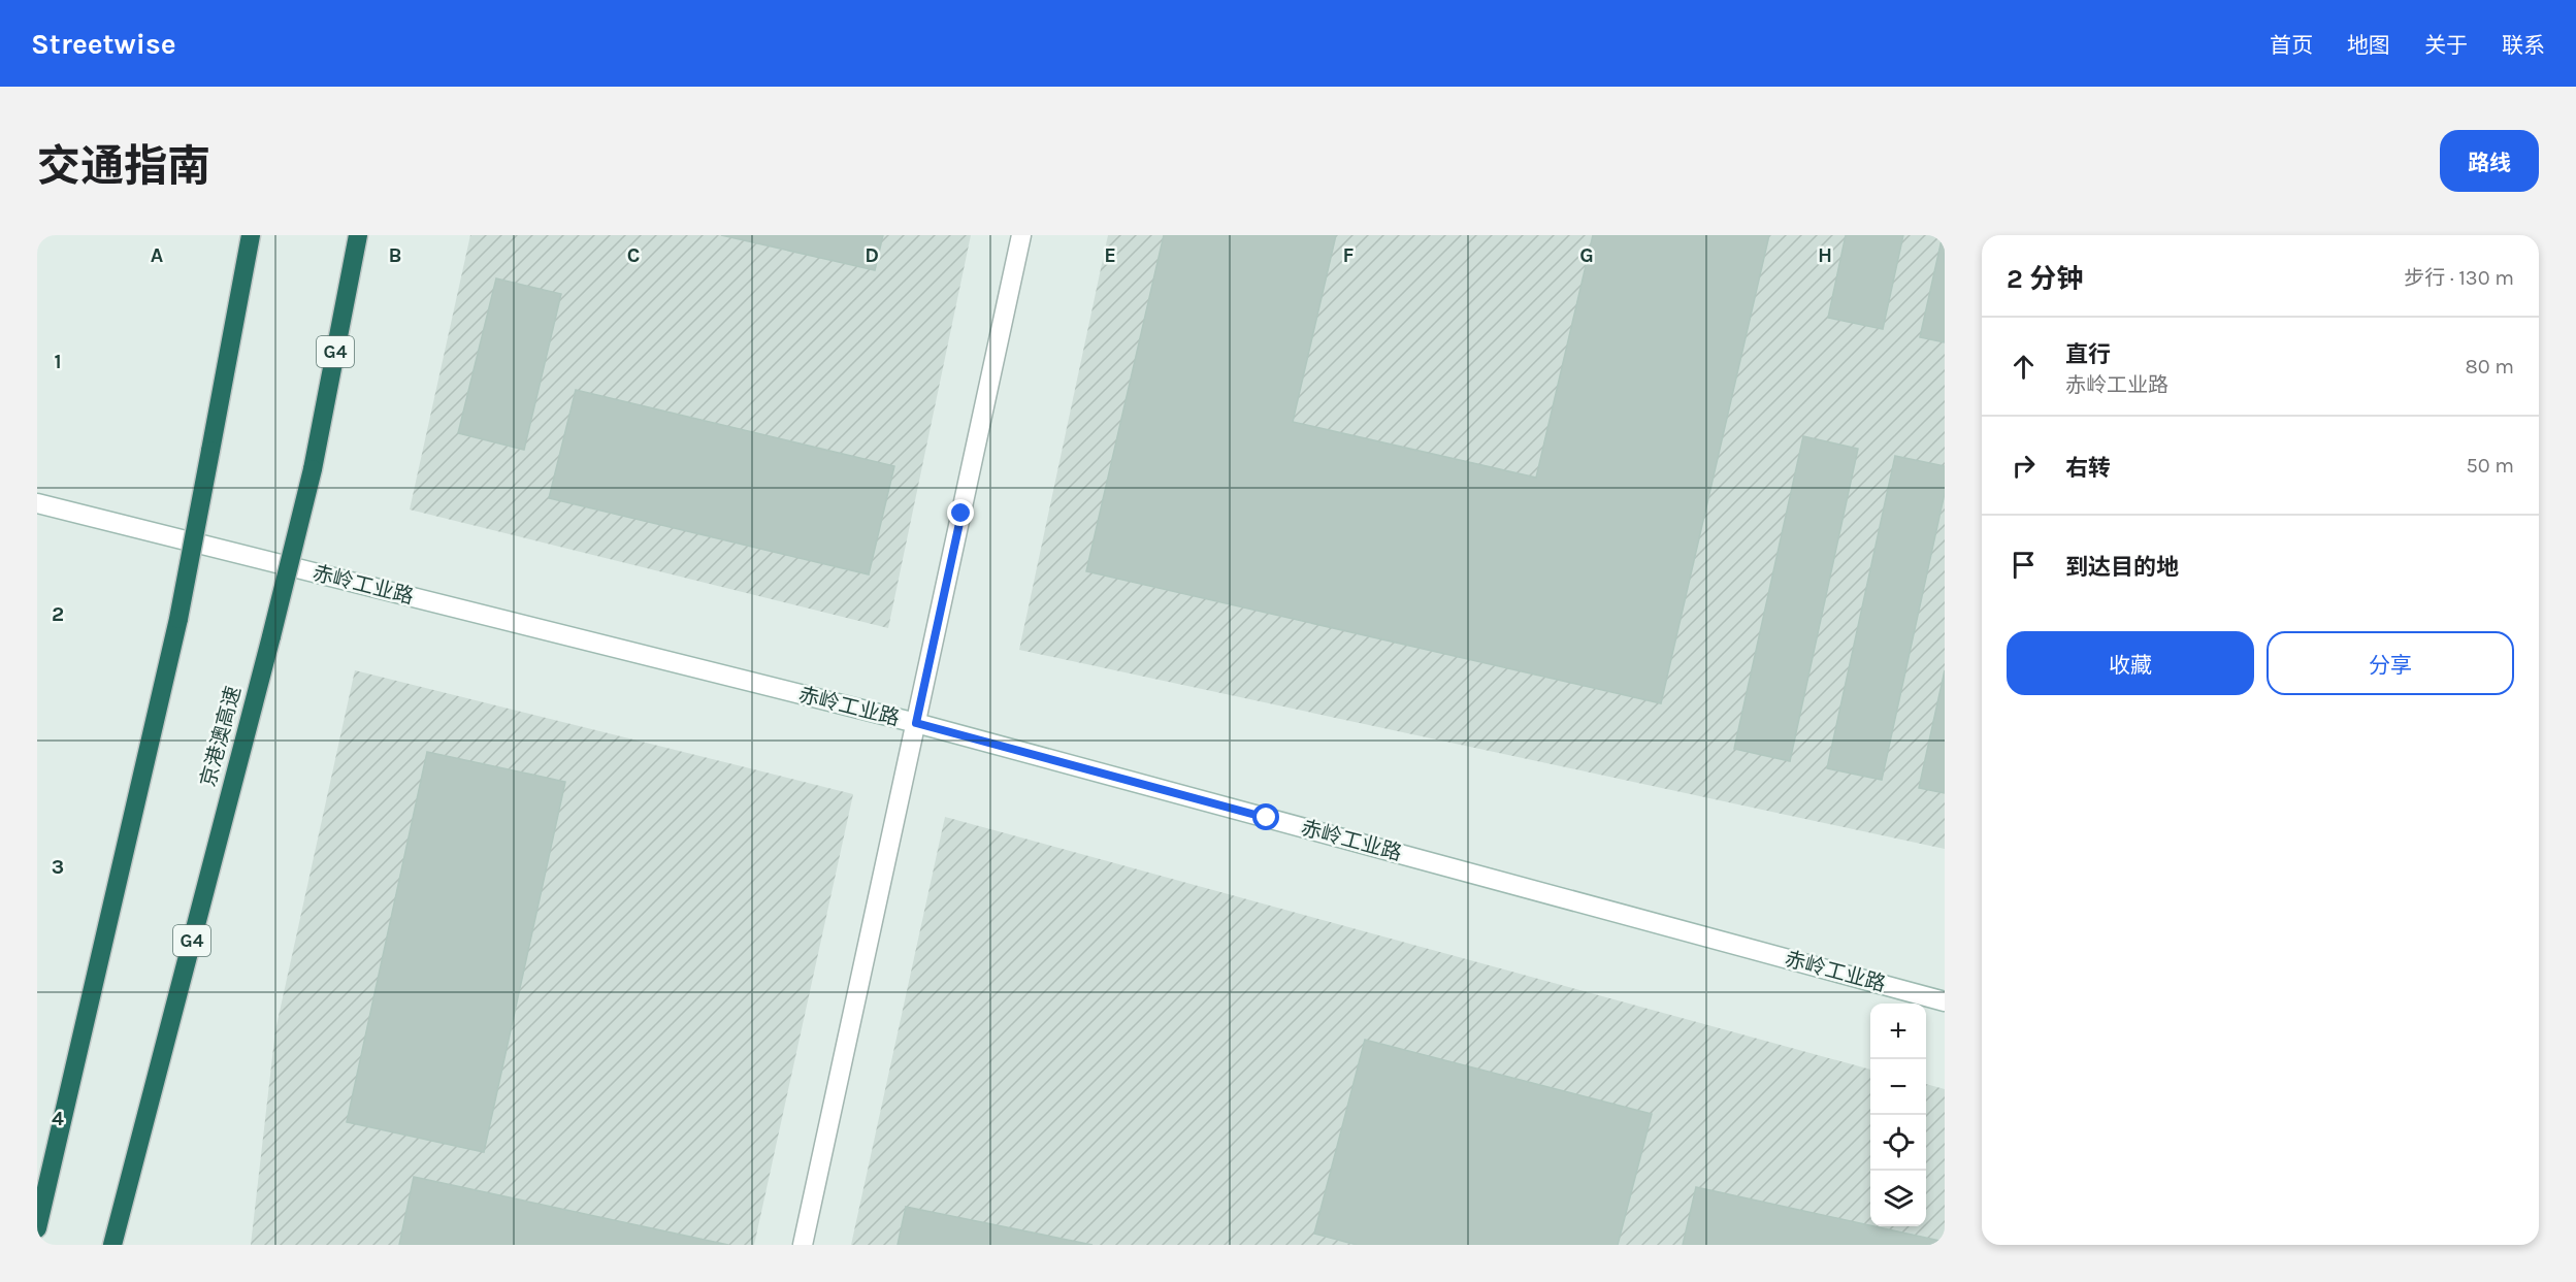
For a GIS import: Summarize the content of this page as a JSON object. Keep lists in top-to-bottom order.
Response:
{
  "streets": {
    "highway": ["G4", "京港澳高速"],
    "street": ["赤岭工业路"]
  },
  "page": {
    "header": "Streetwise",
    "nav": [
      "首页",
      "地图",
      "关于",
      "联系"
    ],
    "title": "交通指南",
    "buttons": [
      "路线",
      ["收藏", "分享"]
    ],
    "heading": ["2 分钟", "步行 · 130 m"],
    "list": [
      ["直行", "赤岭工业路", "80 m"],
      ["右转", "50 m"],
      "到达目的地"
    ],
    "map_buttons": ["+", "−"]
  },
  "grid": {
    "columns": [
      "A",
      "B",
      "C",
      "D",
      "E",
      "F",
      "G",
      "H"
    ],
    "rows": [
      "1",
      "2",
      "3",
      "4"
    ]
  }
}
